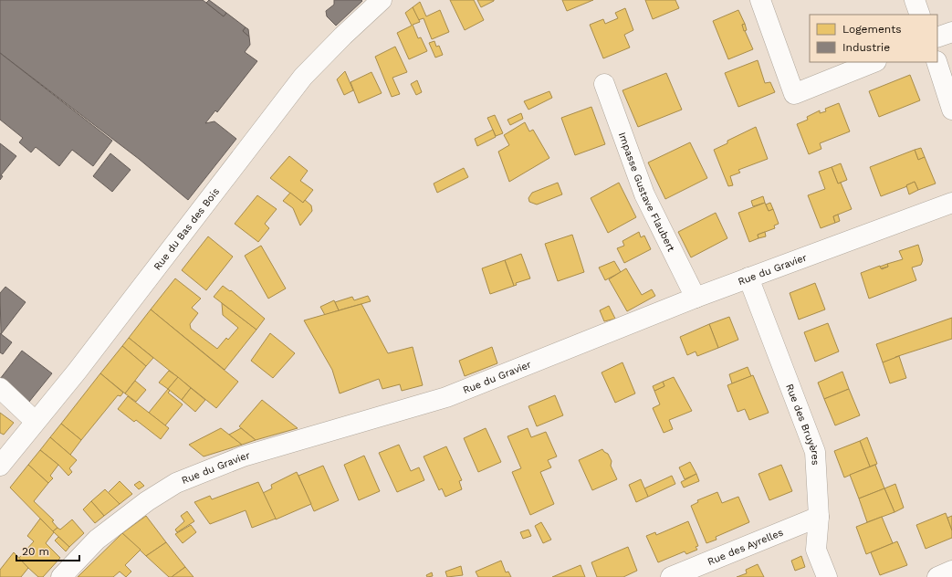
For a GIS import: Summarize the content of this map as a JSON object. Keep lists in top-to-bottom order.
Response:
{
  "streets": {
    "street": [
      "Impasse Gustave Flaubert",
      "Rue du Bas des Bois",
      "Rue du Gravier",
      "Rue des Bruyères",
      "Rue des Ayrelles"
    ]
  },
  "crossings": [
    ["Impasse Gustave Flaubert", "Rue du Gravier"],
    ["Rue du Gravier", "Rue des Bruyères"],
    ["Rue des Bruyères", "Rue des Ayrelles"]
  ],
  "legend": ["Logements", "Industrie"],
  "scale_bar": "20 m"
}
